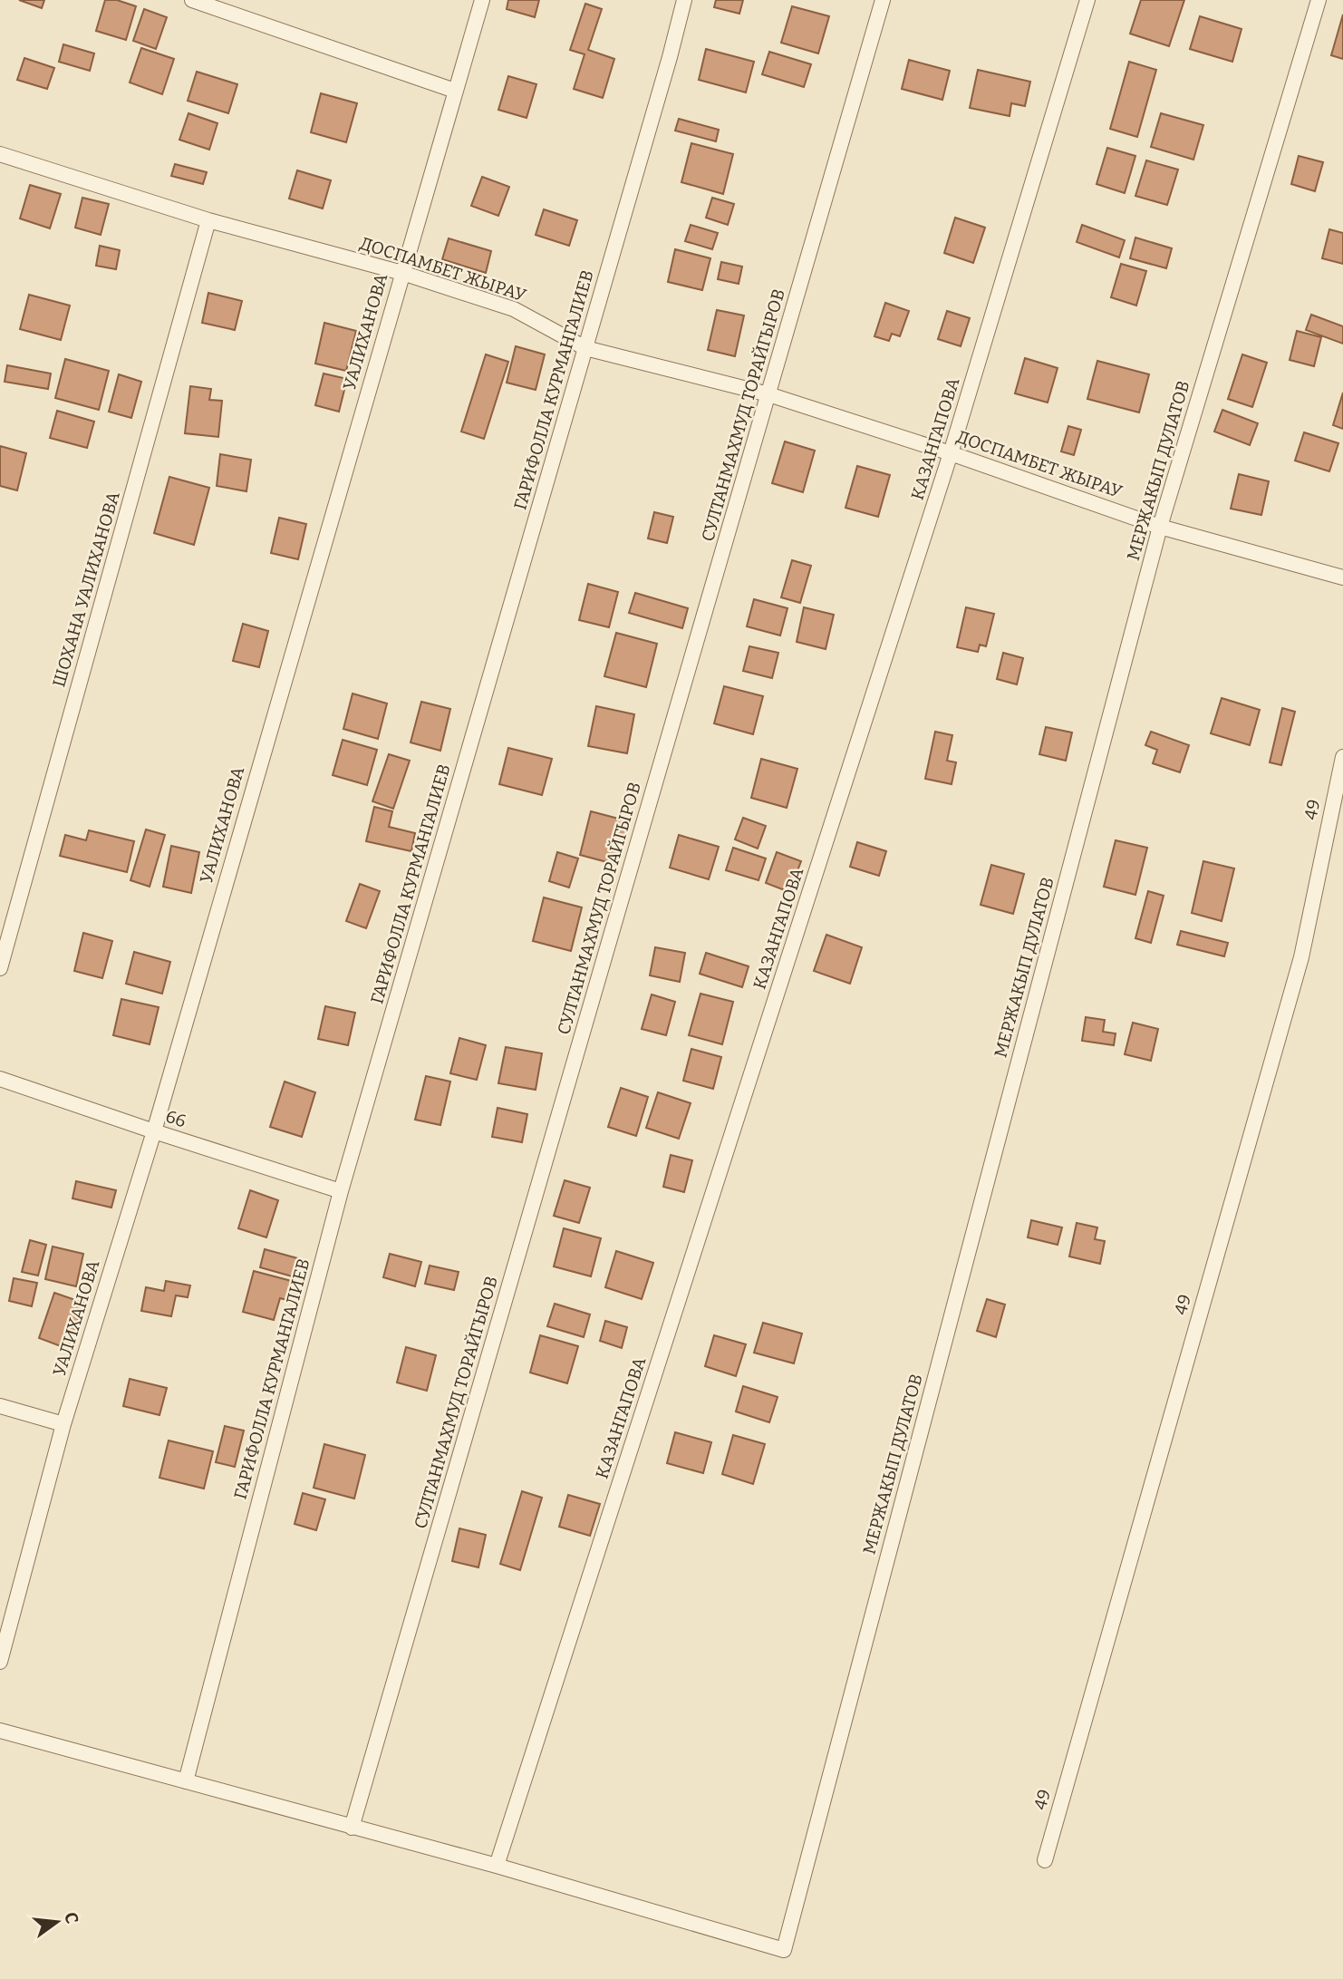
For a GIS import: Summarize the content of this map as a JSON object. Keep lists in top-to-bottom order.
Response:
{
  "streets": {
    "street": [
      "ДОСПАМБЕТ ЖЫРАУ",
      "УАЛИХАНОВА",
      "ГАРИФОЛЛА КУРМАНГАЛИЕВ",
      "СУЛТАНМАХМУД ТОРАЙГЫРОВ",
      "КАЗАНГАПОВА",
      "МЕРЖАКЫП ДУЛАТОВ",
      "ШОХАНА УАЛИХАНОВА",
      "49",
      "66"
    ]
  },
  "crossings": [
    ["ДОСПАМБЕТ ЖЫРАУ", "УАЛИХАНОВА"],
    ["ДОСПАМБЕТ ЖЫРАУ", "ГАРИФОЛЛА КУРМАНГАЛИЕВ"],
    ["ДОСПАМБЕТ ЖЫРАУ", "СУЛТАНМАХМУД ТОРАЙГЫРОВ"],
    ["ДОСПАМБЕТ ЖЫРАУ", "КАЗАНГАПОВА"],
    ["ДОСПАМБЕТ ЖЫРАУ", "МЕРЖАКЫП ДУЛАТОВ"],
    ["ДОСПАМБЕТ ЖЫРАУ", "ШОХАНА УАЛИХАНОВА"],
    ["УАЛИХАНОВА", "66"],
    ["ГАРИФОЛЛА КУРМАНГАЛИЕВ", "66"],
    ["КАЗАНГАПОВА", "МЕРЖАКЫП ДУЛАТОВ"]
  ],
  "north": "right"
}
